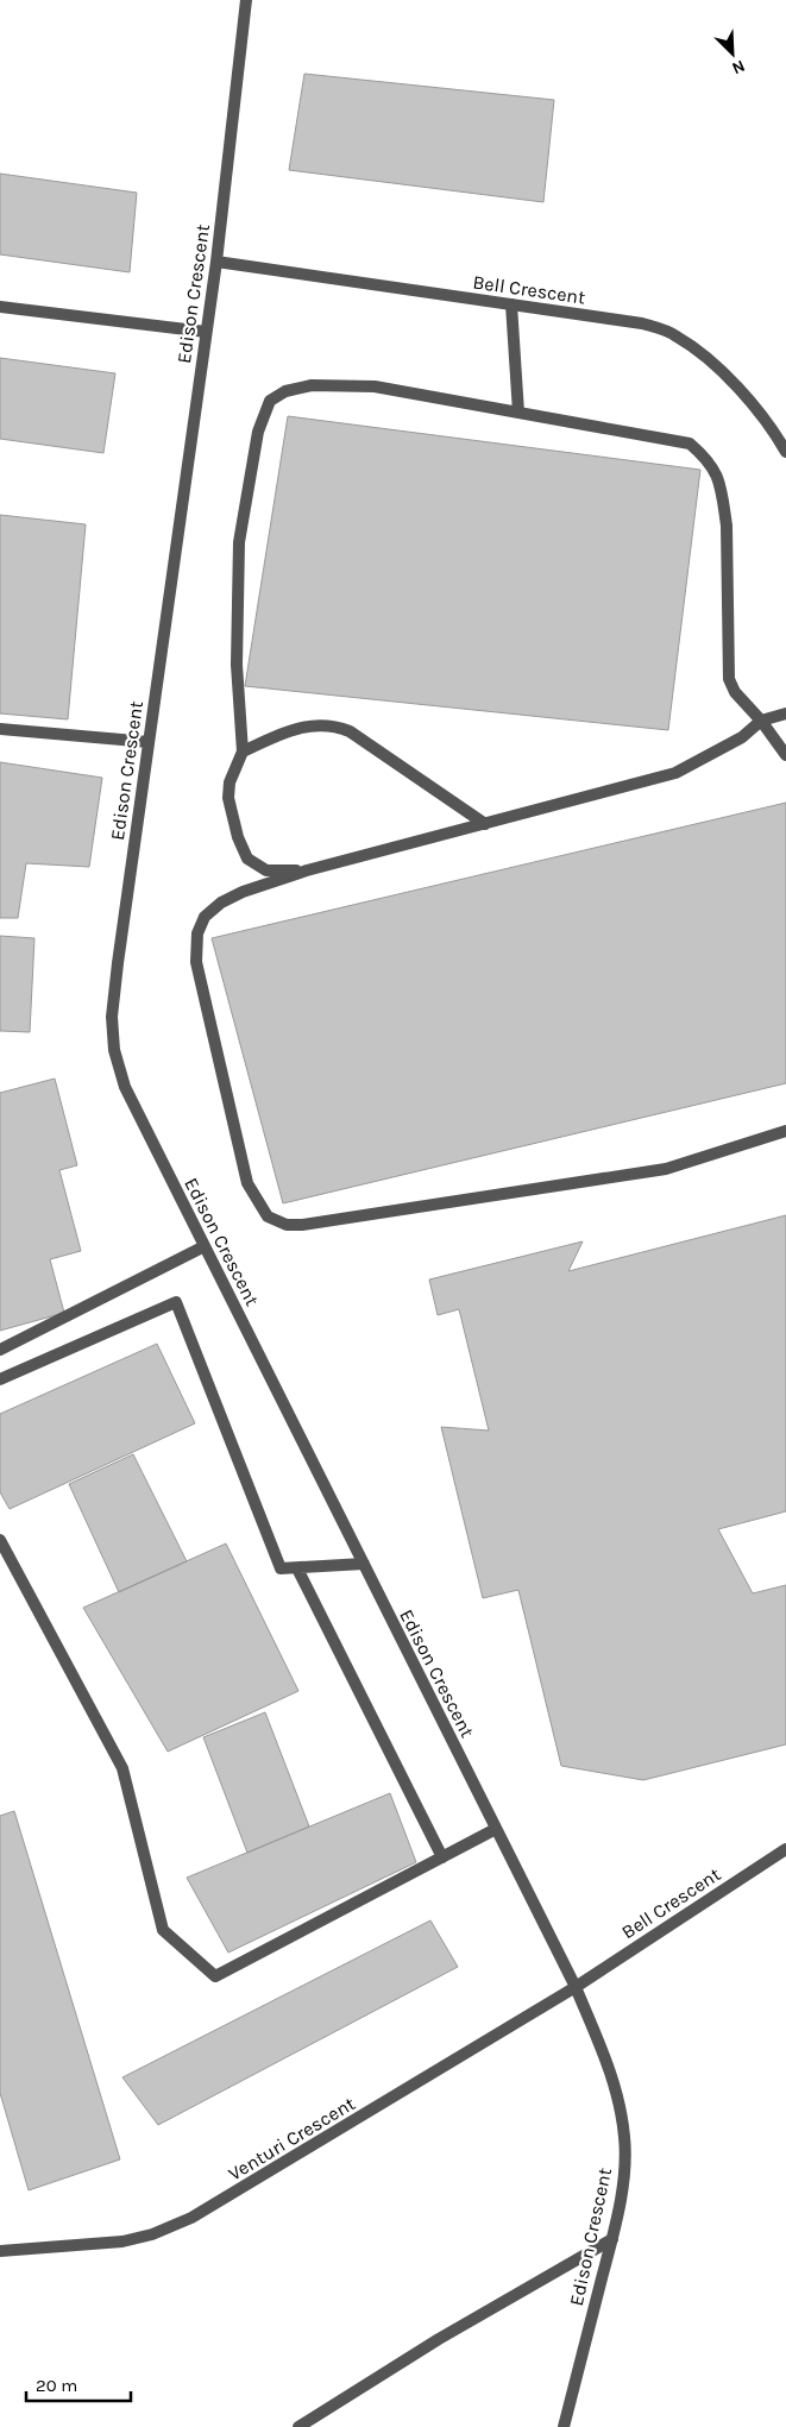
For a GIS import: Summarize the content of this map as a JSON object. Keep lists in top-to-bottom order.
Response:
{
  "streets": {
    "street": ["Bell Crescent", "Edison Crescent", "Venturi Crescent"]
  },
  "crossings": [
    ["Bell Crescent", "Edison Crescent"],
    ["Bell Crescent", "Venturi Crescent"],
    ["Edison Crescent", "Venturi Crescent"]
  ],
  "scale_bar": "20 m",
  "north": "bottom right"
}
